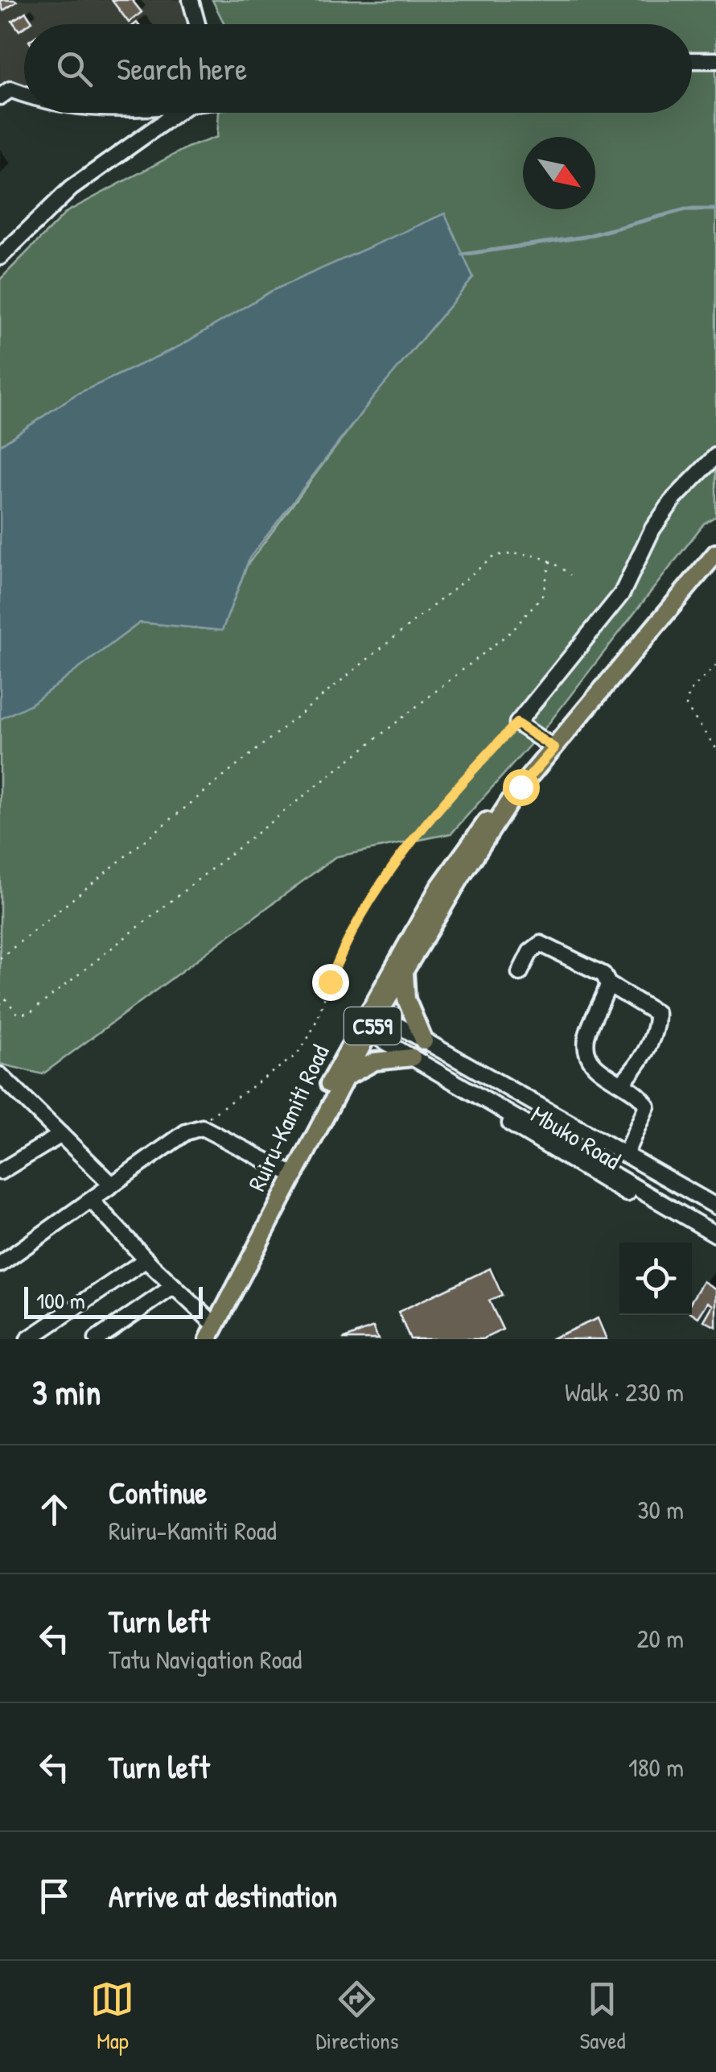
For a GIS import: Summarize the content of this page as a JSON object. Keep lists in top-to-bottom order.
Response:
{
  "streets": {
    "main road": ["C559", "Ruiru-Kamiti Road"],
    "street": ["Mbuko Road"]
  },
  "scale_bar": "100 m",
  "north": "bottom right",
  "page": {
    "search": "Search here",
    "scale": "100 m",
    "heading": ["3 min", "Walk · 230 m"],
    "list": [
      ["Continue", "Ruiru-Kamiti Road", "30 m"],
      ["Turn left", "Tatu Navigation Road", "20 m"],
      ["Turn left", "180 m"],
      "Arrive at destination"
    ],
    "nav": ["Map", "Directions", "Saved"]
  }
}
